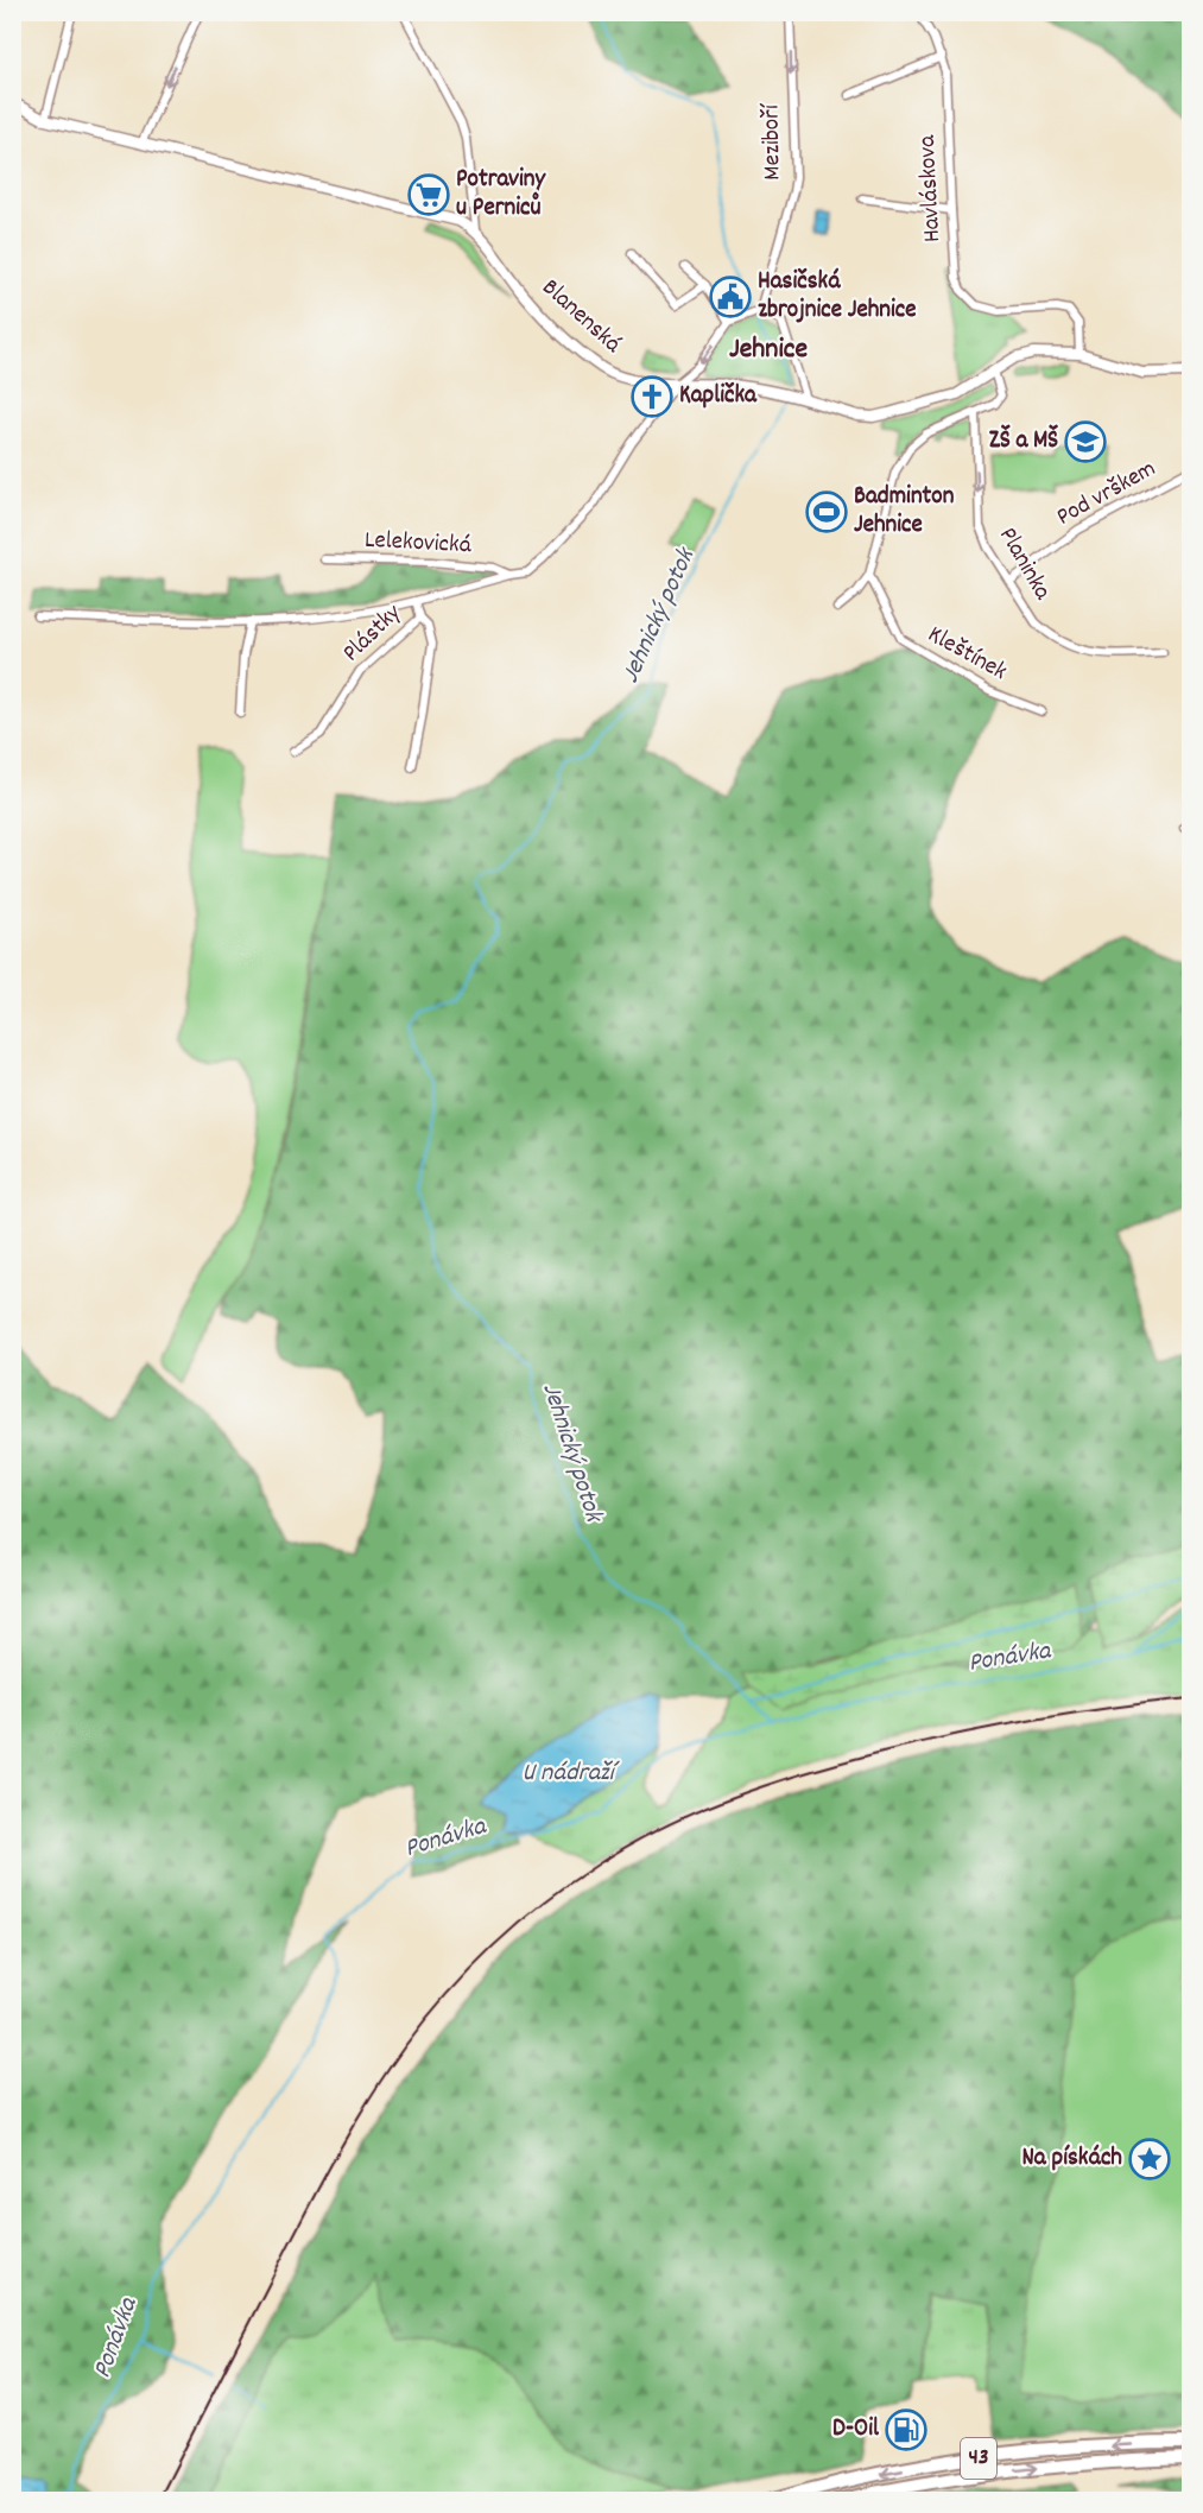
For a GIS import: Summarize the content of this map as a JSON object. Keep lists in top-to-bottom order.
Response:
{
  "streets": {
    "highway": ["43"],
    "street": [
      "Meziboří",
      "Havláskova",
      "Blanenská",
      "Pod vrškem",
      "Lelekovická",
      "Planinka",
      "Plástky",
      "Kleštínek"
    ]
  },
  "crossings": [
    ["Havláskova", "Blanenská"],
    ["Blanenská", "Lelekovická"],
    ["Pod vrškem", "Planinka"],
    ["Lelekovická", "Plástky"]
  ],
  "one_way": ["Meziboří", "Planinka"],
  "districts": ["Jehnice"],
  "water": ["Jehnický potok", "Ponávka", "U nádraží"],
  "places": {
    "supermarket": ["Potraviny u Perniců"],
    "public building": ["Hasičská zbrojnice Jehnice"],
    "church": ["Kaplička"],
    "school or university": ["ZŠ a MŠ"],
    "sports": ["Badminton Jehnice"],
    "place": ["Na pískách"],
    "fuel station": ["D-Oil"]
  }
}
